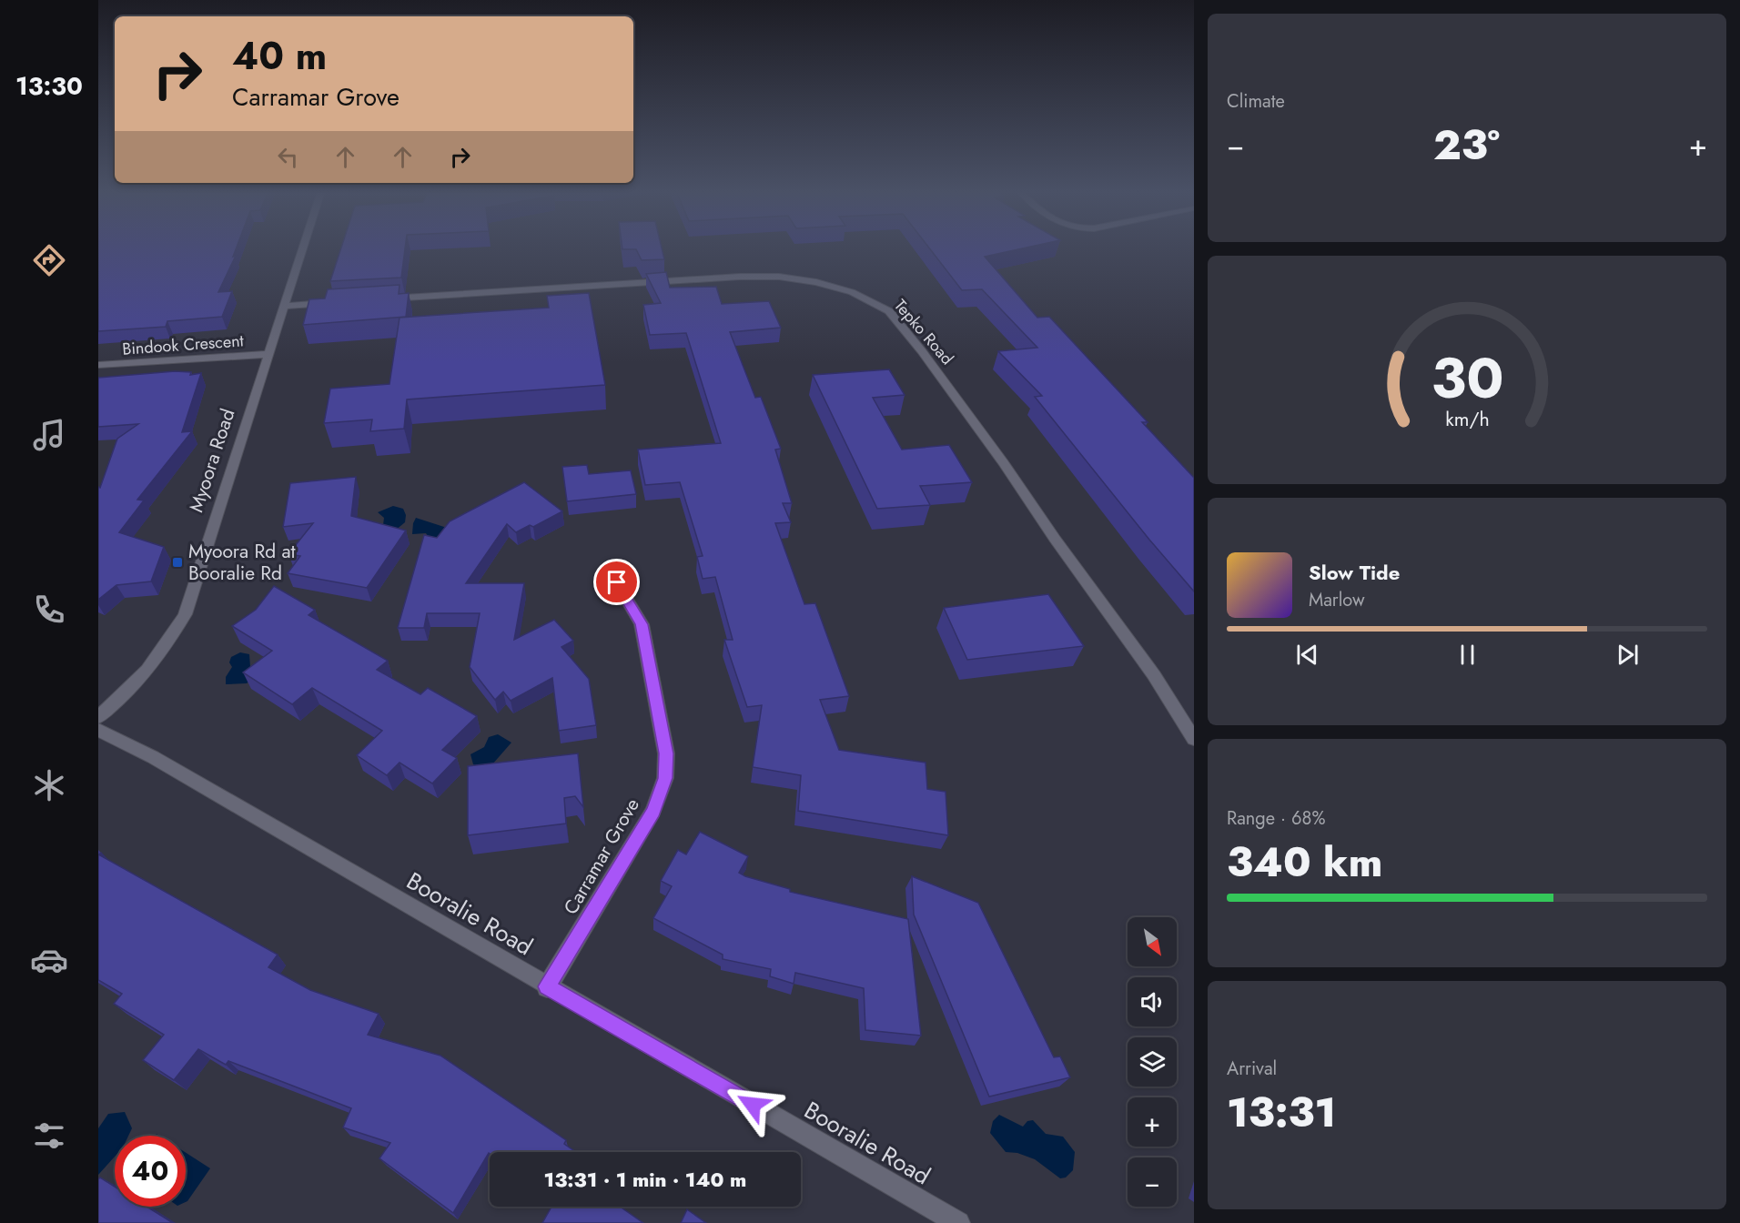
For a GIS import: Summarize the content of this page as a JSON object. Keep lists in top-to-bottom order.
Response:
{
  "streets": {
    "street": [
      "Tepko Road",
      "Bindook Crescent",
      "Myoora Road",
      "Carramar Grove",
      "Booralie Road"
    ]
  },
  "crossings": [
    ["Bindook Crescent", "Myoora Road"],
    ["Carramar Grove", "Booralie Road"]
  ],
  "places": {
    "transit": ["Myoora Rd at Booralie Rd"]
  },
  "north": "bottom right",
  "page": {
    "tabs": "13:30",
    "tile": [
      "Climate",
      ["Range · 68%", "340 km"],
      ["Arrival", "13:31"]
    ],
    "turn": ["40 m", "Carramar Grove"],
    "heat": ["−", "23°", "+"],
    "song": ["Slow Tide", "Marlow"],
    "map_buttons": ["+", "−"],
    "limit": "40",
    "trip": "13:31 · 1 min · 140 m",
    "gauge": ["30", "km/h"]
  }
}
